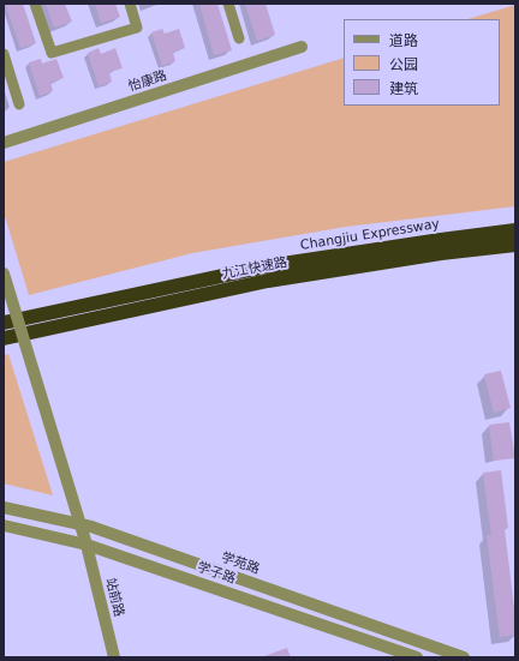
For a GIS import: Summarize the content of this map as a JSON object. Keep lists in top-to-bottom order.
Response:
{
  "streets": {
    "highway": ["Changjiu Expressway", "九江快速路"],
    "street": [
      "怡康路",
      "学苑路",
      "学子路",
      "站前路"
    ]
  },
  "crossings": [
    ["学子路", "站前路"]
  ],
  "legend": ["道路", "公园", "建筑"]
}
